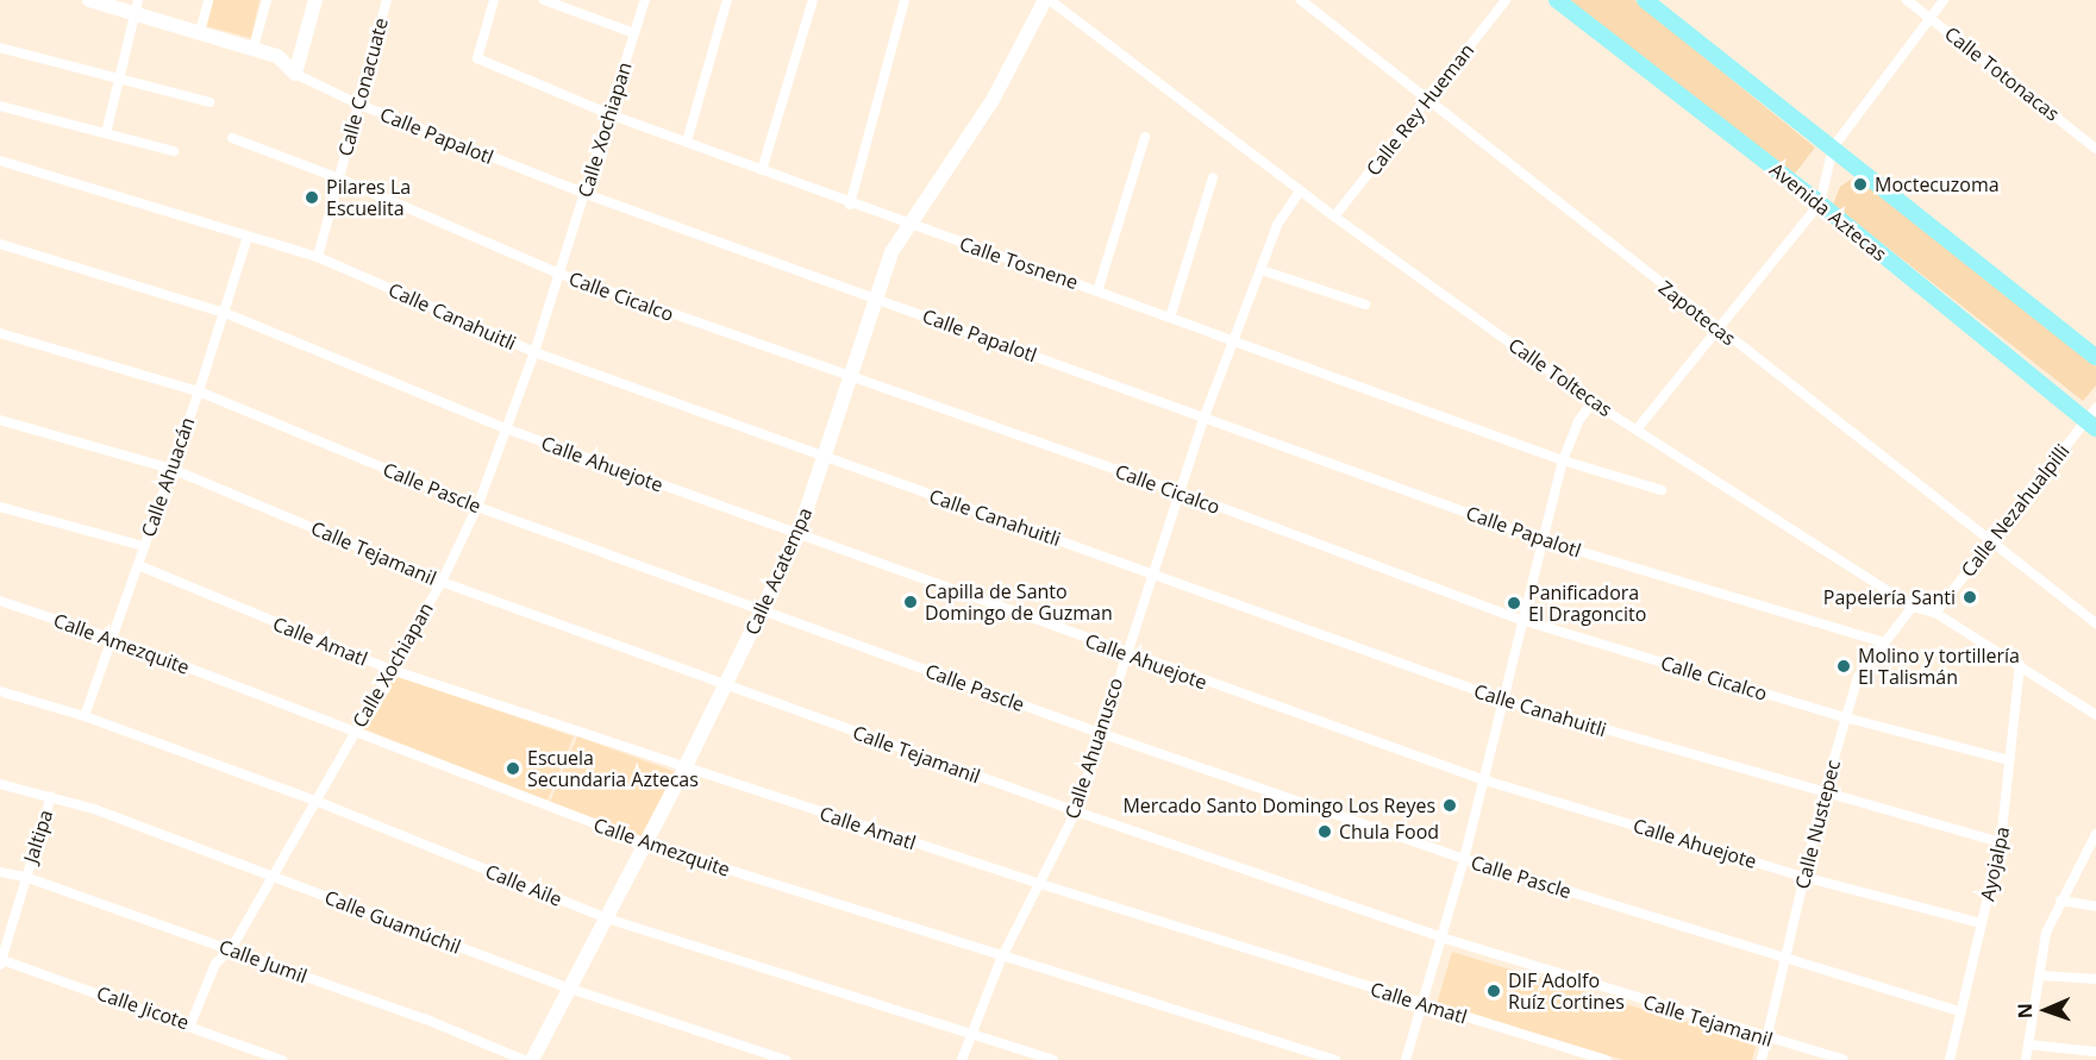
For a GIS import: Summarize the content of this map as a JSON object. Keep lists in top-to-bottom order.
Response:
{
  "streets": {
    "main road": ["Avenida Aztecas"],
    "street": [
      "Calle Totonacas",
      "Calle Conacuate",
      "Calle Rey Hueman",
      "Calle Xochiapan",
      "Calle Papalotl",
      "Calle Tosnene",
      "Calle Cicalco",
      "Zapotecas",
      "Calle Canahuitli",
      "Calle Toltecas",
      "Calle Ahuejote",
      "Calle Ahuacán",
      "Calle Pascle",
      "Calle Nezahualpilli",
      "Calle Tejamanil",
      "Calle Acatempa",
      "Calle Amatl",
      "Calle Amezquite",
      "Calle Ahuanusco",
      "Calle Nustepec",
      "Jaltipa",
      "Ayojalpa",
      "Calle Aile",
      "Calle Guamúchil",
      "Calle Jumil",
      "Calle Jicote"
    ]
  },
  "crossings": [
    ["Calle Conacuate", "Calle Papalotl"],
    ["Calle Conacuate", "Calle Cicalco"],
    ["Calle Conacuate", "Calle Canahuitli"],
    ["Calle Rey Hueman", "Zapotecas"],
    ["Calle Rey Hueman", "Calle Toltecas"],
    ["Calle Xochiapan", "Calle Papalotl"],
    ["Calle Xochiapan", "Calle Tosnene"],
    ["Calle Xochiapan", "Calle Cicalco"],
    ["Calle Xochiapan", "Calle Canahuitli"],
    ["Calle Xochiapan", "Calle Ahuejote"],
    ["Calle Xochiapan", "Calle Pascle"],
    ["Calle Xochiapan", "Calle Tejamanil"],
    ["Calle Xochiapan", "Calle Amatl"],
    ["Calle Xochiapan", "Calle Amezquite"],
    ["Calle Xochiapan", "Calle Aile"],
    ["Calle Xochiapan", "Calle Guamúchil"],
    ["Calle Xochiapan", "Calle Jumil"],
    ["Calle Xochiapan", "Calle Jicote"],
    ["Calle Papalotl", "Calle Acatempa"],
    ["Calle Papalotl", "Calle Ahuanusco"],
    ["Calle Papalotl", "Calle Nustepec"],
    ["Avenida Aztecas", "Calle Nezahualpilli"],
    ["Calle Tosnene", "Calle Acatempa"],
    ["Calle Tosnene", "Calle Ahuanusco"],
    ["Calle Cicalco", "Calle Acatempa"],
    ["Calle Cicalco", "Calle Ahuanusco"],
    ["Calle Cicalco", "Calle Nustepec"],
    ["Calle Cicalco", "Ayojalpa"],
    ["Zapotecas", "Calle Nezahualpilli"],
    ["Calle Canahuitli", "Calle Ahuacán"],
    ["Calle Canahuitli", "Calle Acatempa"],
    ["Calle Canahuitli", "Calle Ahuanusco"],
    ["Calle Canahuitli", "Calle Nustepec"],
    ["Calle Canahuitli", "Ayojalpa"],
    ["Calle Toltecas", "Calle Nezahualpilli"],
    ["Calle Toltecas", "Calle Acatempa"],
    ["Calle Toltecas", "Calle Ahuanusco"],
    ["Calle Toltecas", "Calle Nustepec"],
    ["Calle Toltecas", "Ayojalpa"],
    ["Calle Ahuejote", "Calle Ahuacán"],
    ["Calle Ahuejote", "Calle Acatempa"],
    ["Calle Ahuejote", "Calle Ahuanusco"],
    ["Calle Ahuejote", "Calle Nustepec"],
    ["Calle Ahuejote", "Ayojalpa"],
    ["Calle Ahuacán", "Calle Pascle"],
    ["Calle Ahuacán", "Calle Tejamanil"],
    ["Calle Ahuacán", "Calle Amatl"],
    ["Calle Ahuacán", "Calle Amezquite"],
    ["Calle Ahuacán", "Calle Aile"],
    ["Calle Pascle", "Calle Acatempa"],
    ["Calle Pascle", "Calle Ahuanusco"],
    ["Calle Pascle", "Calle Nustepec"],
    ["Calle Pascle", "Ayojalpa"],
    ["Calle Tejamanil", "Calle Acatempa"],
    ["Calle Tejamanil", "Calle Ahuanusco"],
    ["Calle Tejamanil", "Calle Nustepec"],
    ["Calle Acatempa", "Calle Amatl"],
    ["Calle Acatempa", "Calle Amezquite"],
    ["Calle Acatempa", "Calle Aile"],
    ["Calle Acatempa", "Calle Guamúchil"],
    ["Calle Amatl", "Calle Ahuanusco"],
    ["Calle Amezquite", "Calle Ahuanusco"],
    ["Calle Ahuanusco", "Calle Aile"],
    ["Jaltipa", "Calle Guamúchil"],
    ["Jaltipa", "Calle Jumil"],
    ["Jaltipa", "Calle Jicote"]
  ],
  "places": [
    "Moctecuzoma",
    "Pilares La Escuelita",
    "Papelería Santi",
    "Capilla de Santo Domingo de Guzman",
    "Panificadora El Dragoncito",
    "Molino y tortillería El Talismán",
    "Escuela Secundaria Aztecas",
    "Mercado Santo Domingo Los Reyes",
    "Chula Food",
    "DIF Adolfo Ruíz Cortines"
  ],
  "north": "left"
}
